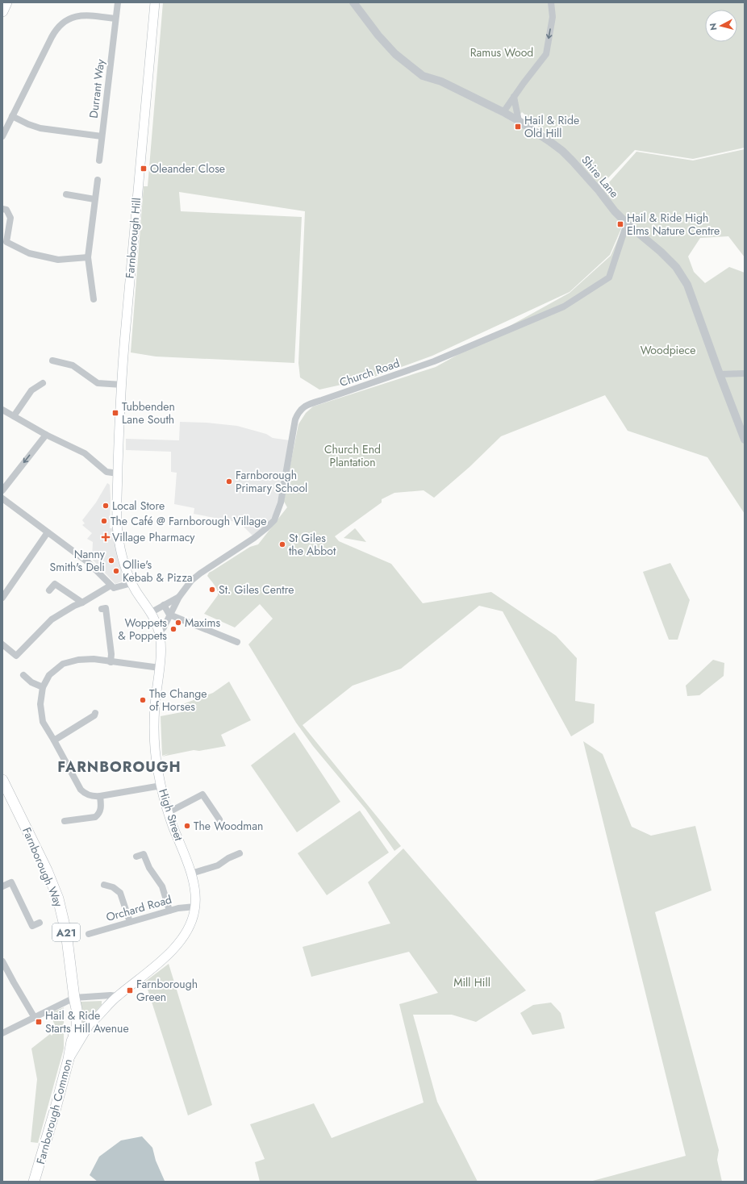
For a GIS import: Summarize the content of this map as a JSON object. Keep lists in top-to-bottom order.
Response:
{
  "streets": {
    "highway": ["Farnborough Way", "A21", "Farnborough Common"],
    "main road": ["Farnborough Hill", "High Street"],
    "street": [
      "Durrant Way",
      "Shire Lane",
      "Church Road",
      "Orchard Road"
    ]
  },
  "crossings": [
    ["Shire Lane", "Church Road"],
    ["Farnborough Hill", "High Street"],
    ["Church Road", "High Street"],
    ["High Street", "Orchard Road"],
    ["High Street", "Farnborough Common"],
    ["Farnborough Way", "Farnborough Common"]
  ],
  "districts": ["FARNBOROUGH"],
  "parks": [
    "Ramus Wood",
    "Woodpiece",
    "Church End Plantation",
    "Mill Hill"
  ],
  "places": {
    "transit": [
      "Hail & Ride Old Hill",
      "Oleander Close",
      "Hail & Ride High Elms Nature Centre",
      "Tubbenden Lane South",
      "Farnborough Green",
      "Hail & Ride Starts Hill Avenue"
    ],
    "other": [
      "Farnborough Primary School",
      "Local Store",
      "The Café @ Farnborough Village",
      "St Giles the Abbot",
      "Nanny Smith's Deli",
      "Ollie's Kebab & Pizza",
      "St. Giles Centre",
      "Maxims",
      "Woppets & Poppets",
      "The Change of Horses",
      "The Woodman"
    ],
    "health": ["Village Pharmacy"]
  },
  "north": "left"
}
